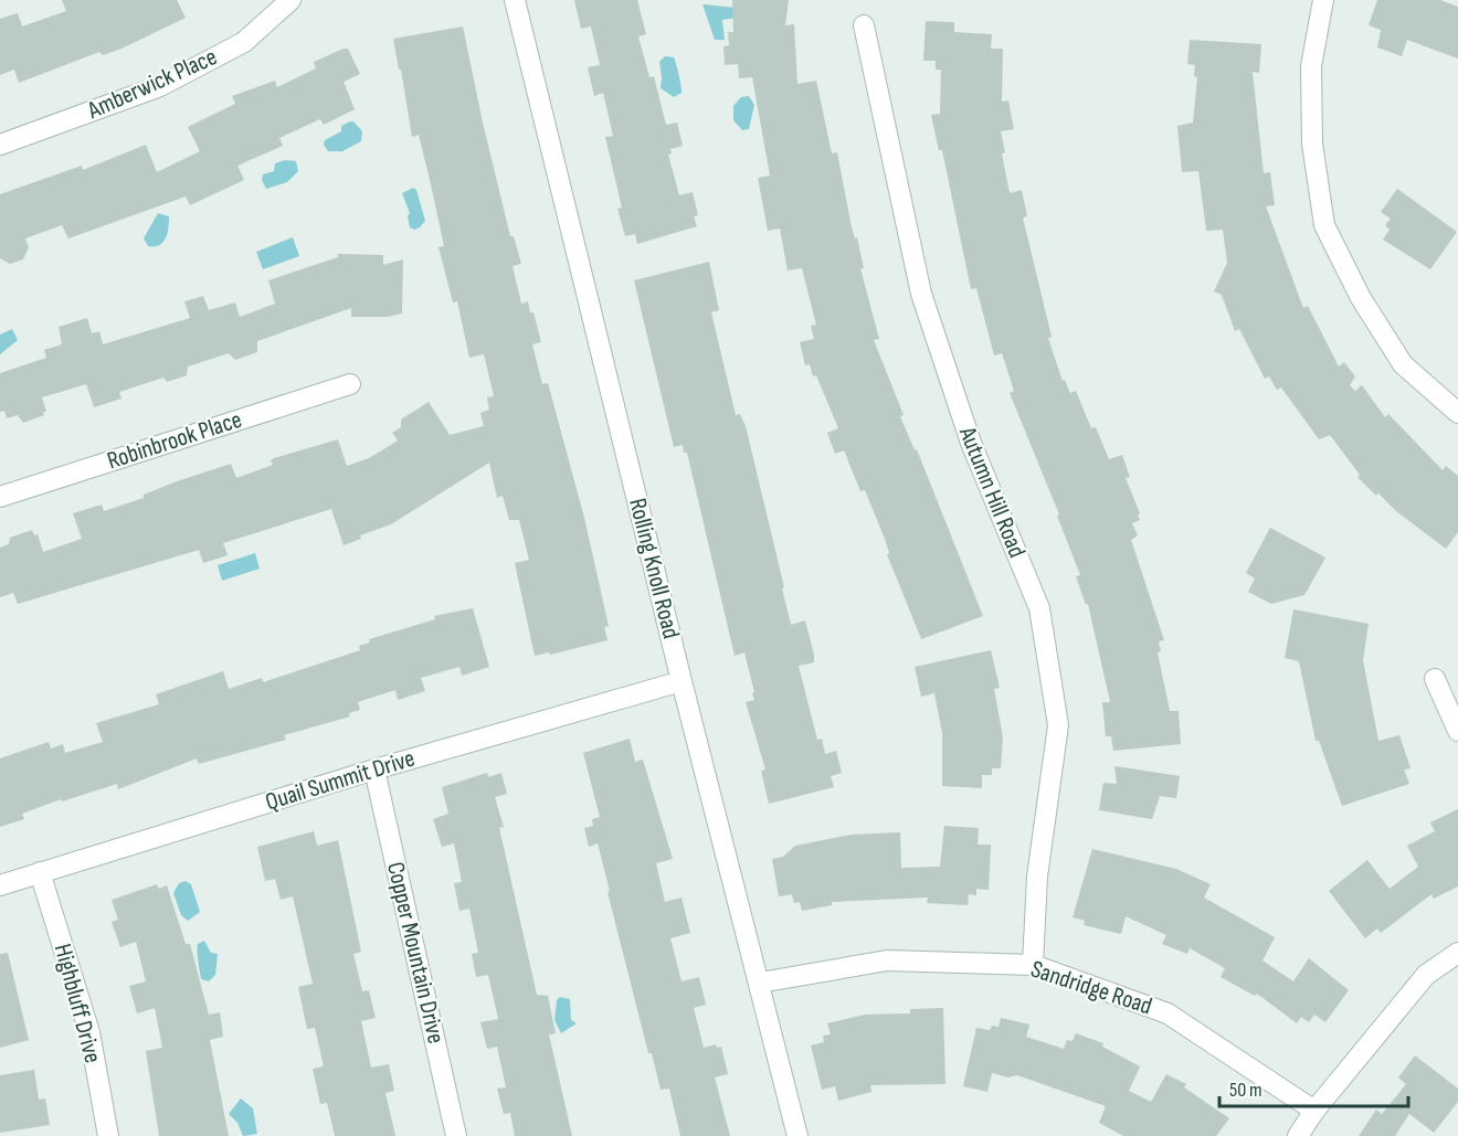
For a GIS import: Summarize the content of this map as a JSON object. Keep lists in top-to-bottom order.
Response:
{
  "streets": {
    "street": [
      "Amberwick Place",
      "Robinbrook Place",
      "Autumn Hill Road",
      "Rolling Knoll Road",
      "Quail Summit Drive",
      "Copper Mountain Drive",
      "Sandridge Road",
      "Highbluff Drive"
    ]
  },
  "crossings": [
    ["Autumn Hill Road", "Sandridge Road"],
    ["Rolling Knoll Road", "Quail Summit Drive"],
    ["Rolling Knoll Road", "Sandridge Road"],
    ["Quail Summit Drive", "Copper Mountain Drive"],
    ["Quail Summit Drive", "Highbluff Drive"]
  ],
  "scale_bar": "50 m"
}
